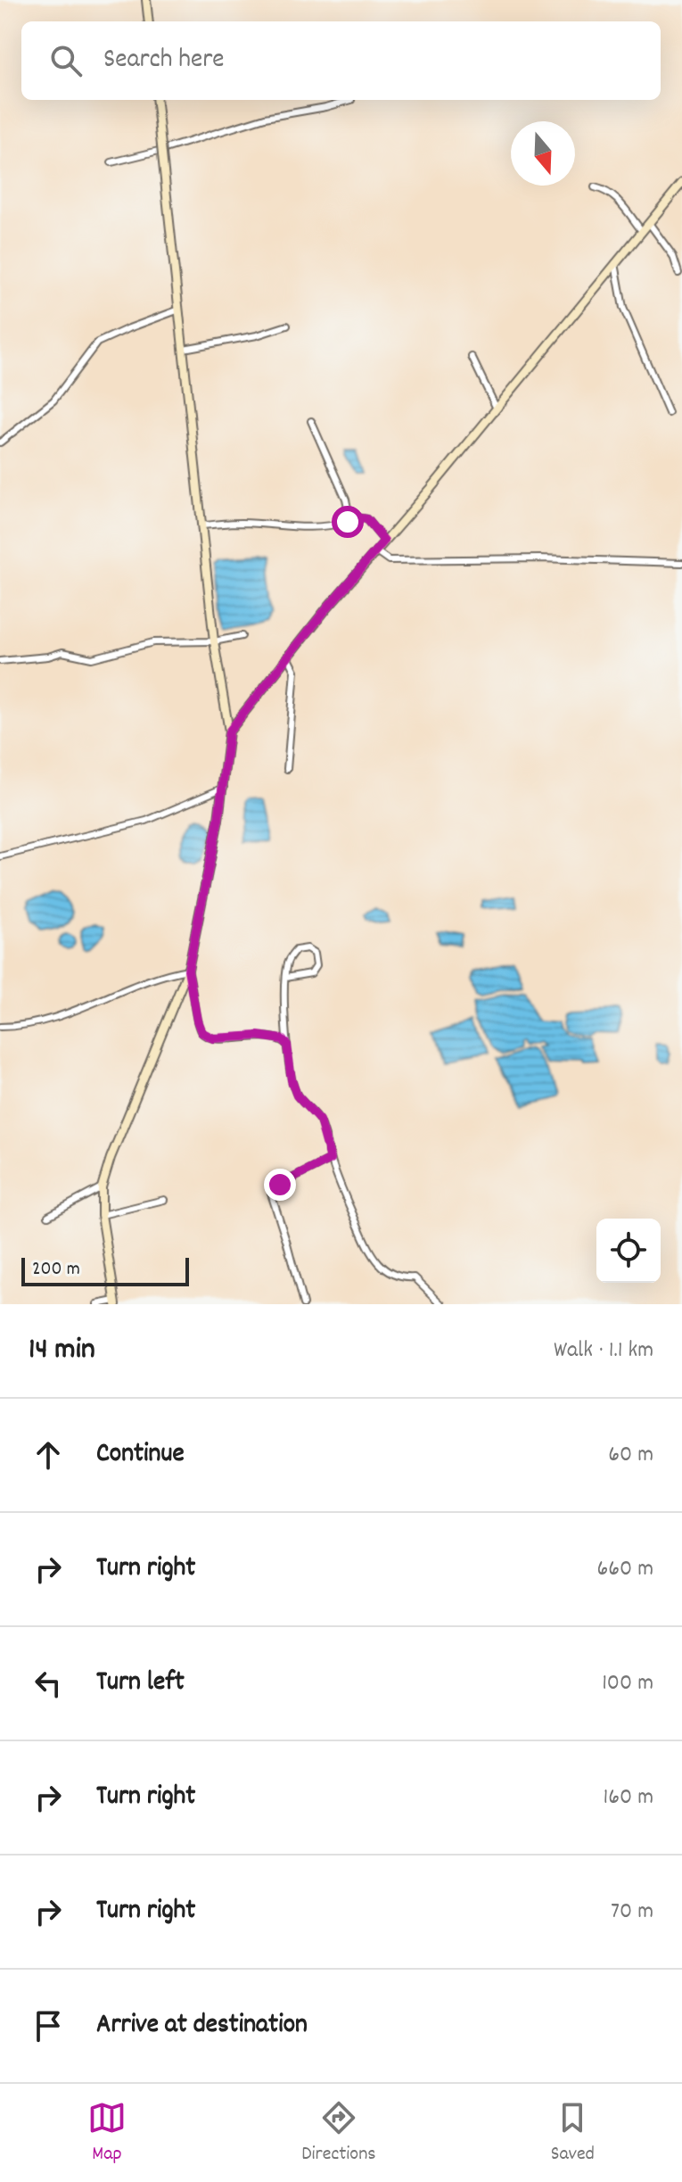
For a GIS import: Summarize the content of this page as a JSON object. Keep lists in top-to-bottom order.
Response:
{
  "scale_bar": "200 m",
  "north": "bottom",
  "page": {
    "search": "Search here",
    "scale": "200 m",
    "heading": ["14 min", "Walk · 1.1 km"],
    "list": [
      ["Continue", "60 m"],
      ["Turn right", "660 m"],
      ["Turn left", "100 m"],
      ["Turn right", "160 m"],
      ["Turn right", "70 m"],
      "Arrive at destination"
    ],
    "nav": ["Map", "Directions", "Saved"]
  }
}
